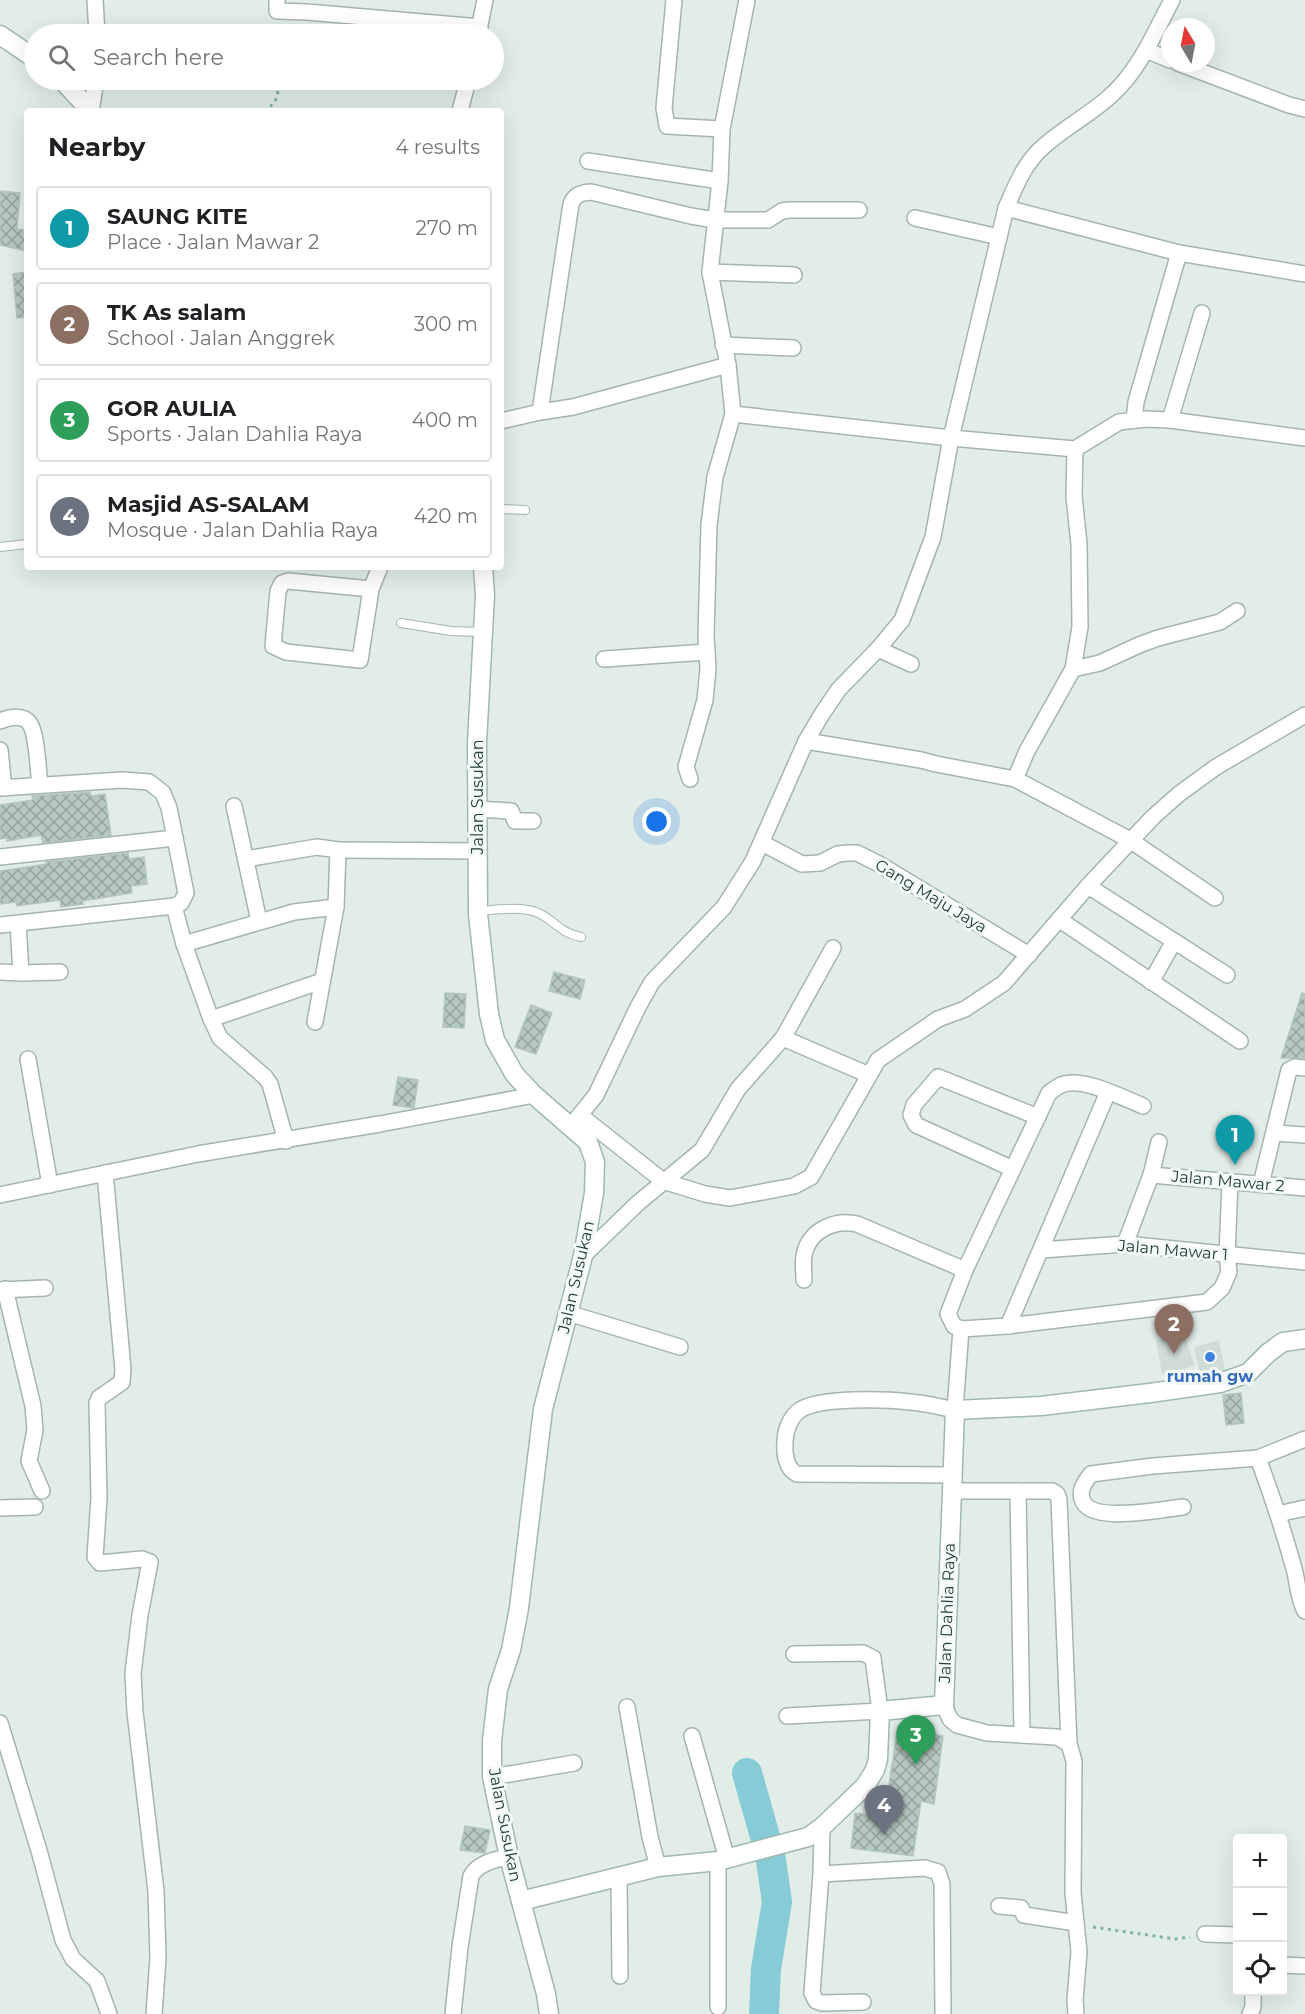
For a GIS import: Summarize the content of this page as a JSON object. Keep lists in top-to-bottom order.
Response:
{
  "streets": {
    "street": [
      "Jalan Susukan",
      "Gang Maju Jaya",
      "Jalan Mawar 2",
      "Jalan Mawar 1",
      "Jalan Dahlia Raya"
    ]
  },
  "places": ["rumah gw"],
  "north": "top",
  "page": {
    "search": "Search here",
    "heading": ["Nearby", "4 results"],
    "list": [
      {
        "mark": "1",
        "name": "SAUNG KITE",
        "note": "Place · Jalan Mawar 2",
        "value": "270 m"
      },
      {
        "mark": "2",
        "name": "TK As salam",
        "note": "School · Jalan Anggrek",
        "value": "300 m"
      },
      {
        "mark": "3",
        "name": "GOR AULIA",
        "note": "Sports · Jalan Dahlia Raya",
        "value": "400 m"
      },
      {
        "mark": "4",
        "name": "Masjid AS-SALAM",
        "note": "Mosque · Jalan Dahlia Raya",
        "value": "420 m"
      }
    ],
    "pins": [
      "1",
      "2",
      "3",
      "4"
    ],
    "map_buttons": ["+", "−"]
  }
}
